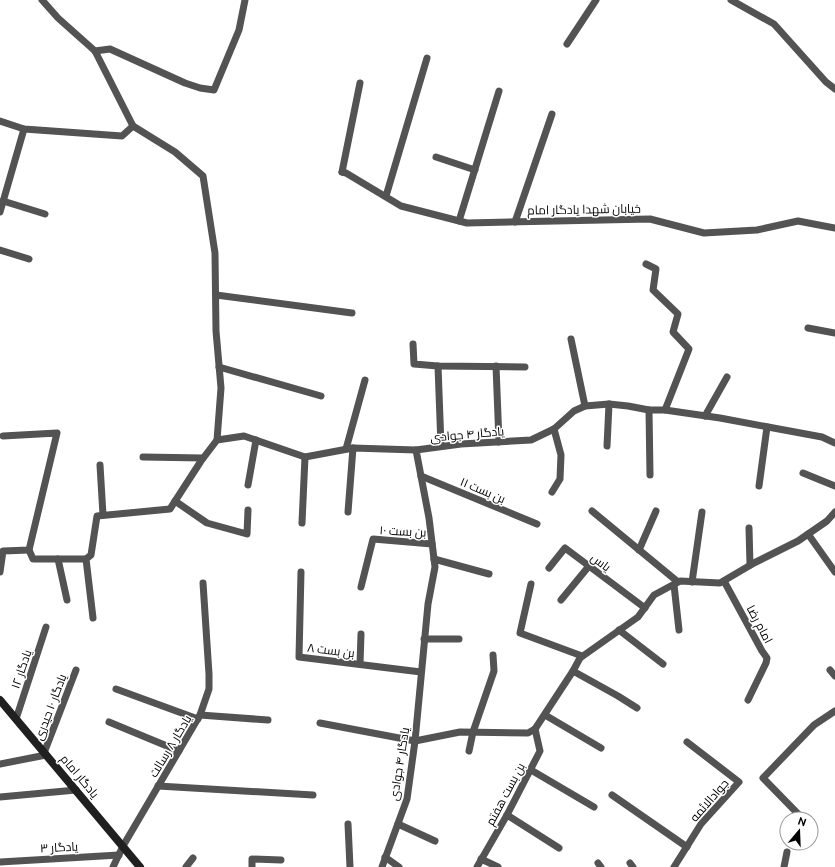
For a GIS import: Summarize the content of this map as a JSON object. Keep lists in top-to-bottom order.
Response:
{
  "streets": {
    "main road": ["یادگار امام"],
    "street": [
      "خیابان شهدا یادگار امام",
      "یادگار ۴ جوادی",
      "بن بست ۱۱",
      "بن بست ۱۰",
      "یاس",
      "امام رضا",
      "بن بست ۸",
      "یادگار ۱۲",
      "یادگار ۱۰ حیدری",
      "یادگار ۸ رسالت",
      "بن بست هفتم",
      "جوادالائمه",
      "یادگار ۳"
    ]
  },
  "crossings": [
    ["یادگار ۴ جوادی", "بن بست ۱۱"],
    ["یادگار ۴ جوادی", "بن بست ۱۰"],
    ["یادگار ۴ جوادی", "بن بست ۸"],
    ["یادگار ۱۲", "یادگار امام"],
    ["یادگار ۱۰ حیدری", "یادگار امام"],
    ["یادگار ۸ رسالت", "یادگار امام"],
    ["یادگار ۸ رسالت", "یادگار ۳"]
  ],
  "north": "top"
}
